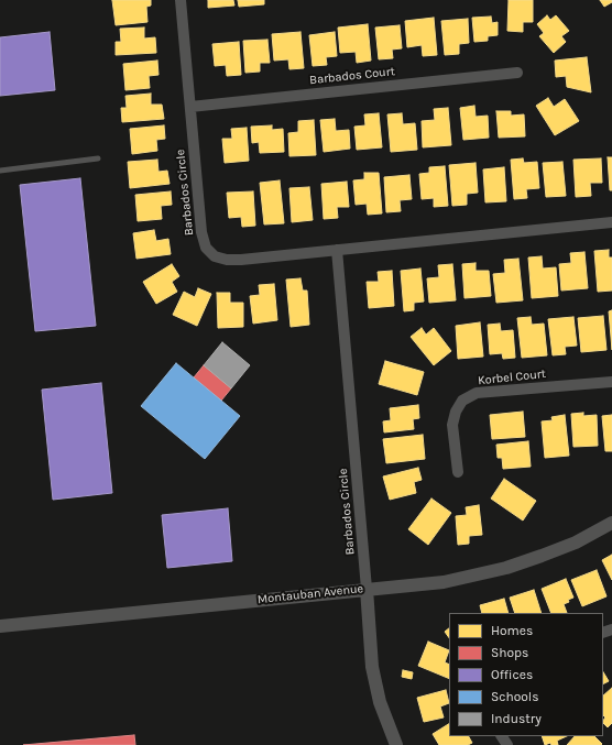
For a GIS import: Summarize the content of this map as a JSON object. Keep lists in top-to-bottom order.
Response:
{
  "streets": {
    "street": [
      "Barbados Court",
      "Barbados Circle",
      "Korbel Court",
      "Montauban Avenue"
    ]
  },
  "crossings": [
    ["Barbados Court", "Barbados Circle"],
    ["Barbados Circle", "Montauban Avenue"]
  ],
  "legend": [
    "Homes",
    "Shops",
    "Offices",
    "Schools",
    "Industry"
  ]
}
